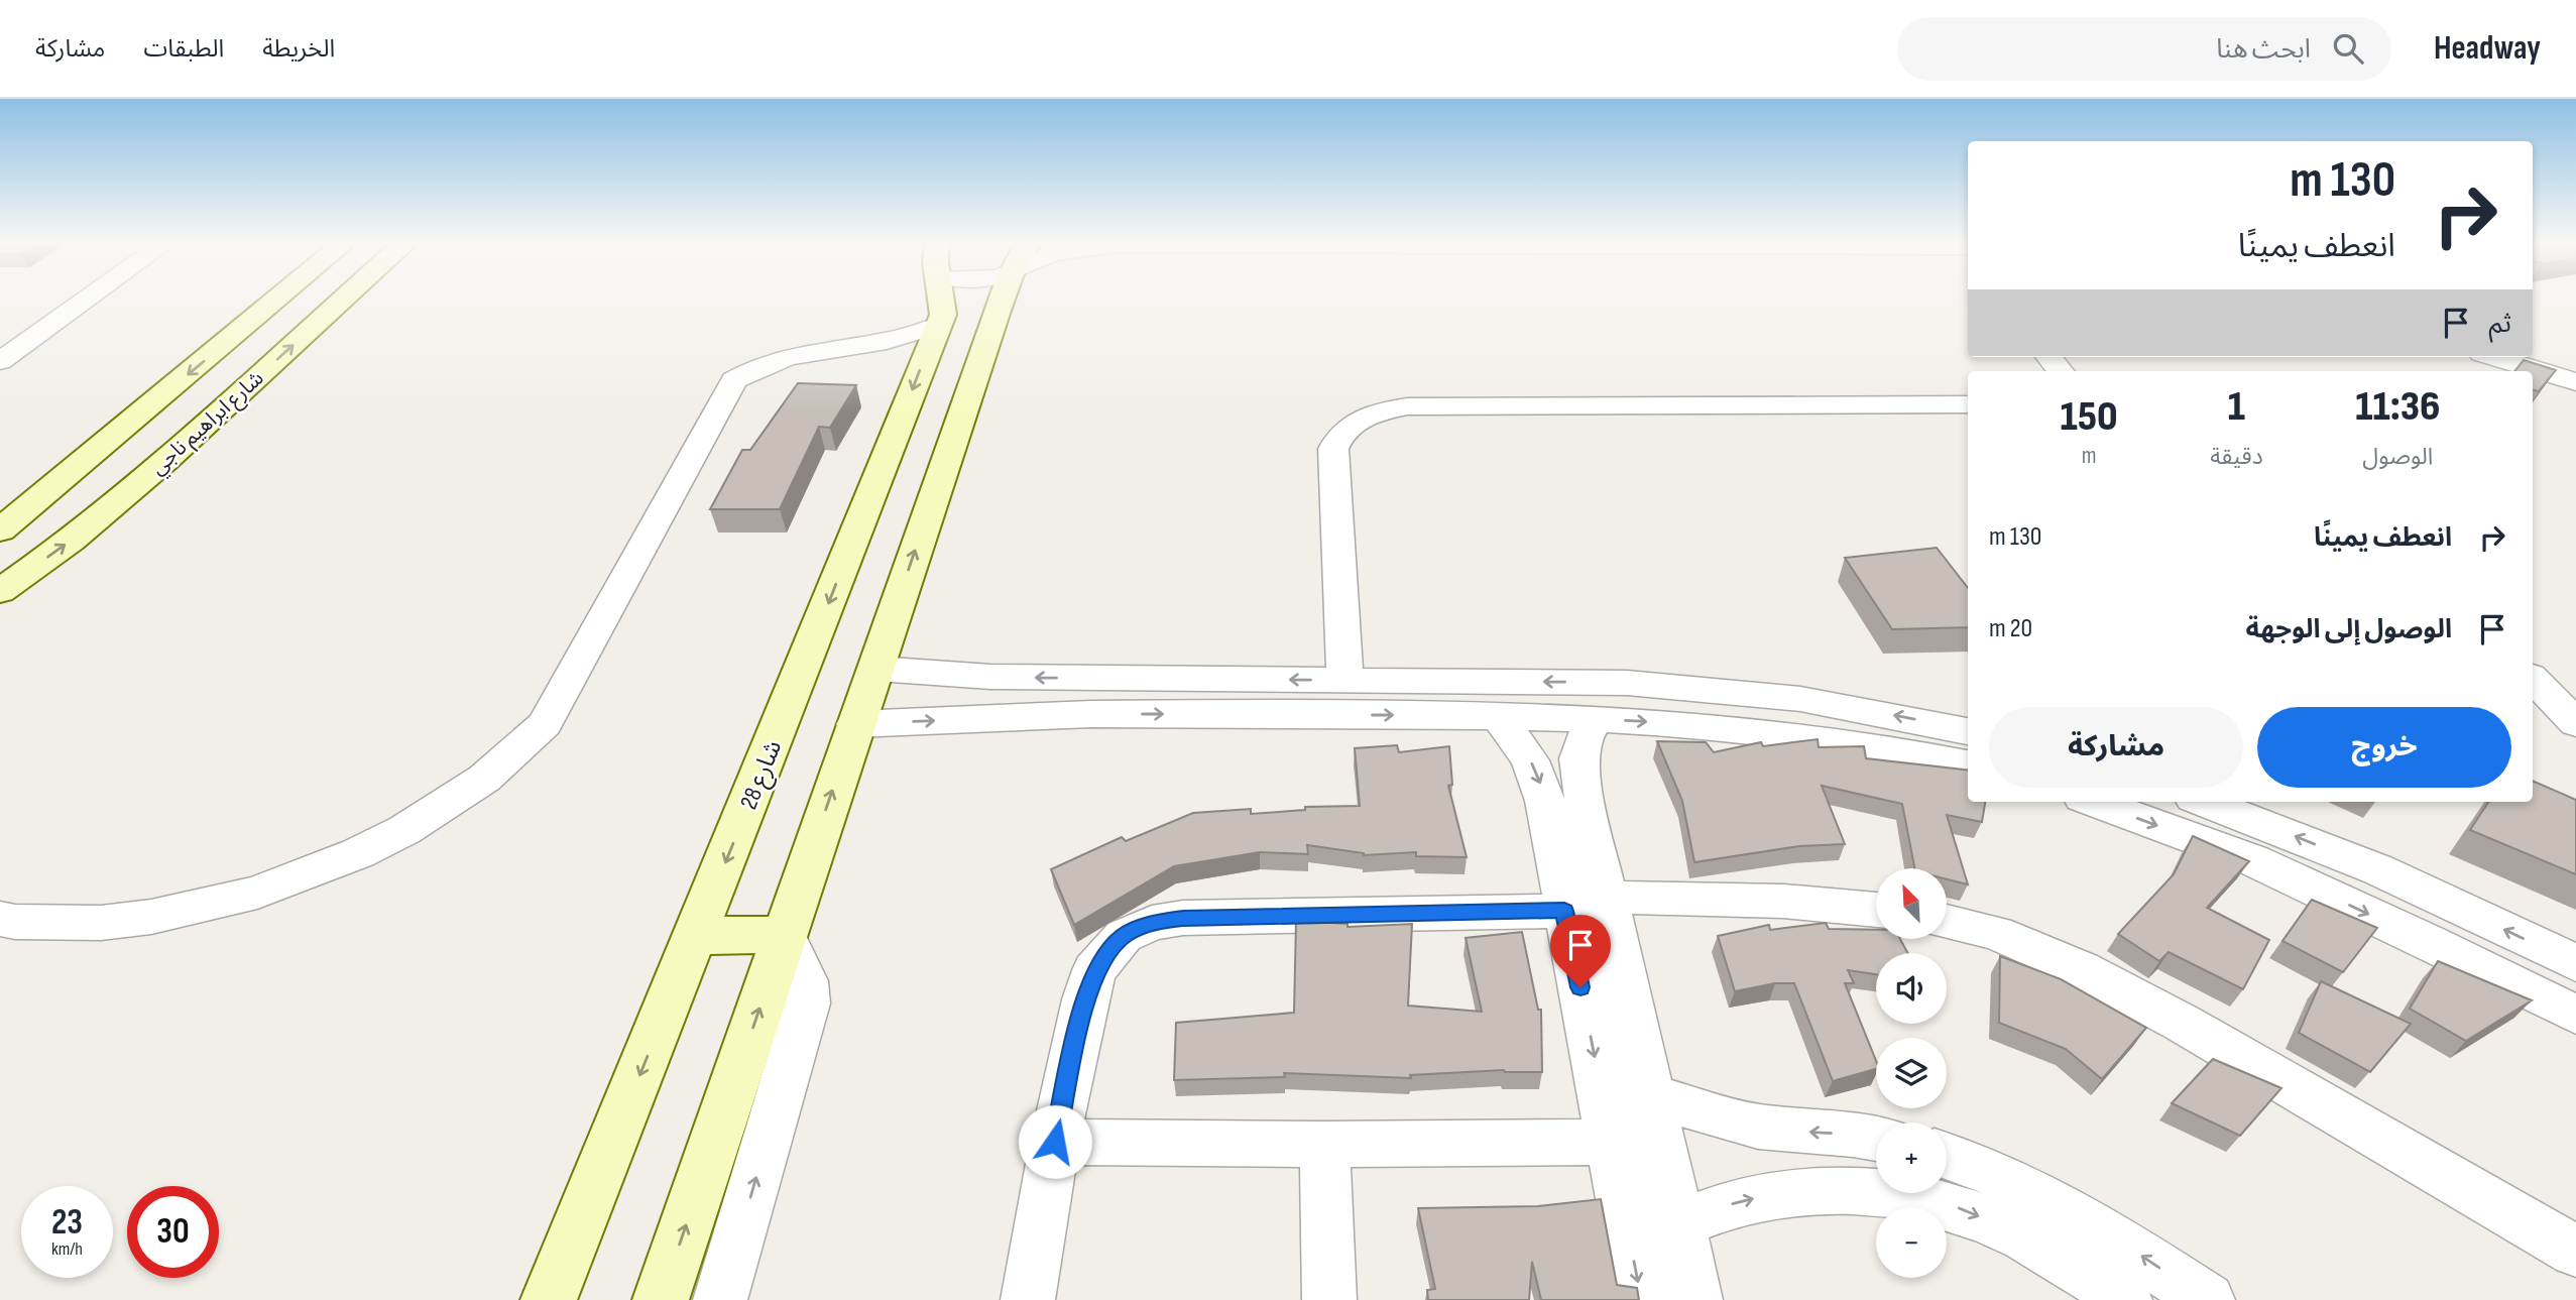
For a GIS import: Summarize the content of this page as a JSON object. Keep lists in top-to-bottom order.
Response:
{
  "streets": {
    "street": ["شارع ابراهيم ناجي", "شارع 28"]
  },
  "north": "top left",
  "page": {
    "header": "Headway",
    "search": "ابحث هنا",
    "nav": ["الخريطة", "الطبقات", "مشاركة"],
    "turn": ["130 m", "انعطف يمينًا"],
    "then": "ثم",
    "eta": [
      "11:36",
      "الوصول",
      "1",
      "دقيقة",
      "150",
      "m"
    ],
    "list": [
      {
        "name": "انعطف يمينًا",
        "value": "130 m"
      },
      {
        "name": "الوصول إلى الوجهة",
        "value": "20 m"
      }
    ],
    "buttons": ["خروج", "مشاركة"],
    "map_buttons": ["+", "−"],
    "speed": "23 km/h",
    "limit": "30"
  }
}
